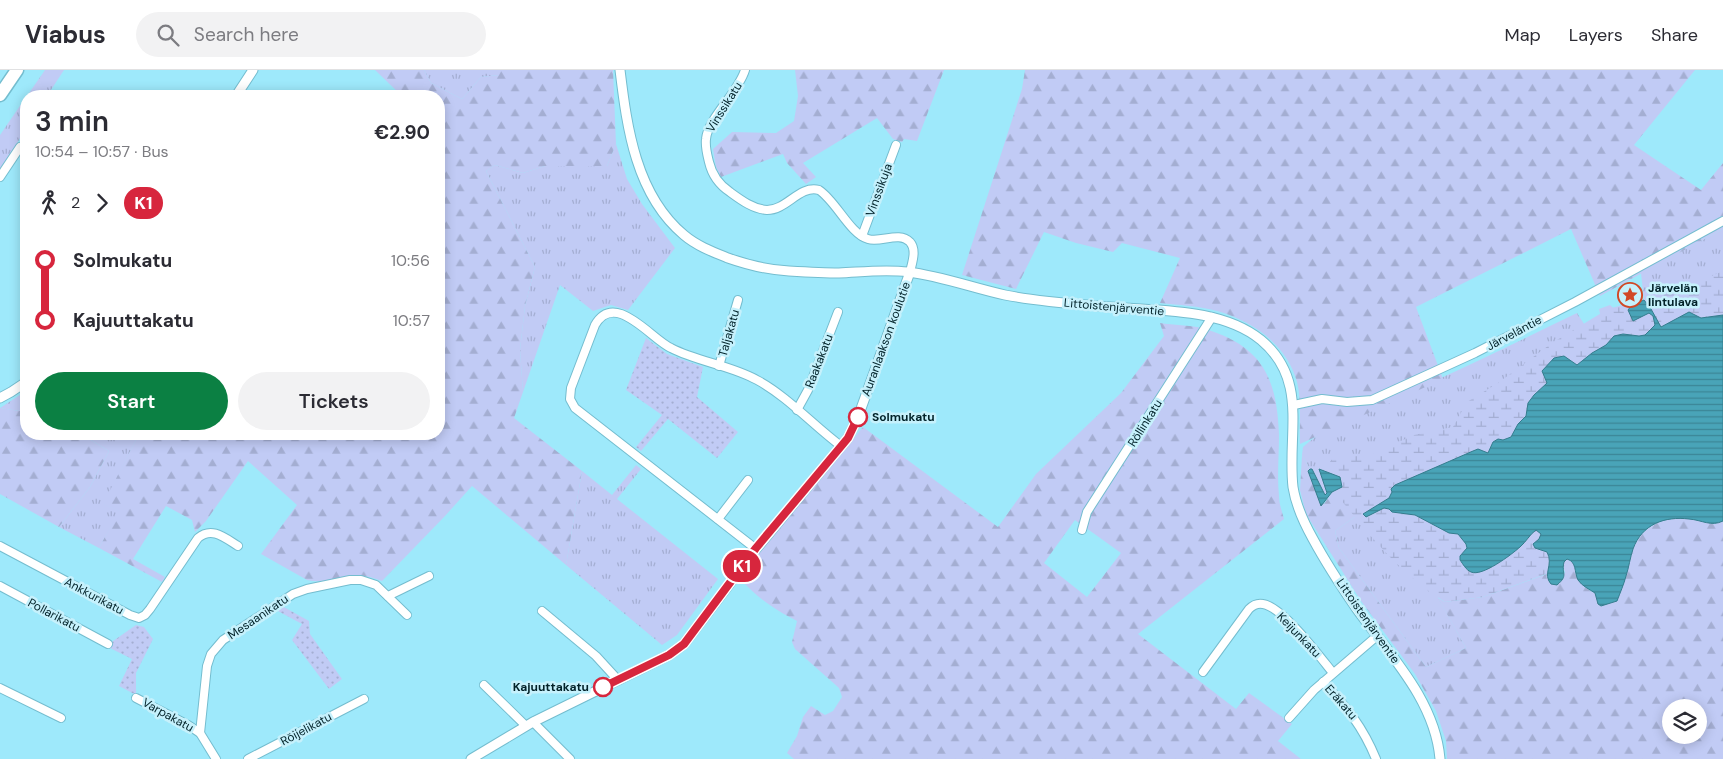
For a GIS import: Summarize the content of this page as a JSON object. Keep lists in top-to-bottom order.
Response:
{
  "streets": {
    "street": [
      "Vinssikatu",
      "Vinssikuja",
      "Littoistenjärventie",
      "Taljakatu",
      "Järveläntie",
      "Auranlaakson koulutie",
      "Raakakatu",
      "Röllinkatu",
      "Ankkurikatu",
      "Pollarikatu",
      "Mesaanikatu",
      "Keijunkatu",
      "Eräkatu",
      "Varpakatu",
      "Röijelikatu"
    ]
  },
  "crossings": [
    ["Vinssikatu", "Vinssikuja"],
    ["Littoistenjärventie", "Järveläntie"],
    ["Littoistenjärventie", "Auranlaakson koulutie"],
    ["Littoistenjärventie", "Röllinkatu"],
    ["Littoistenjärventie", "Eräkatu"],
    ["Mesaanikatu", "Varpakatu"],
    ["Keijunkatu", "Eräkatu"]
  ],
  "places": {
    "place": ["Järvelän lintulava"],
    "other": ["Solmukatu", "Kajuuttakatu"]
  },
  "lines": ["bus line K1"],
  "page": {
    "header": "Viabus",
    "search": "Search here",
    "nav": ["Map", "Layers", "Share"],
    "on_map": "K1",
    "heading": ["3 min", "10:54 – 10:57 · Bus", "€2.90"],
    "legs": ["2", "K1"],
    "list": [
      {
        "name": "Solmukatu",
        "value": "10:56"
      },
      {
        "name": "Kajuuttakatu",
        "value": "10:57"
      }
    ],
    "buttons": ["Start", "Tickets"]
  }
}
